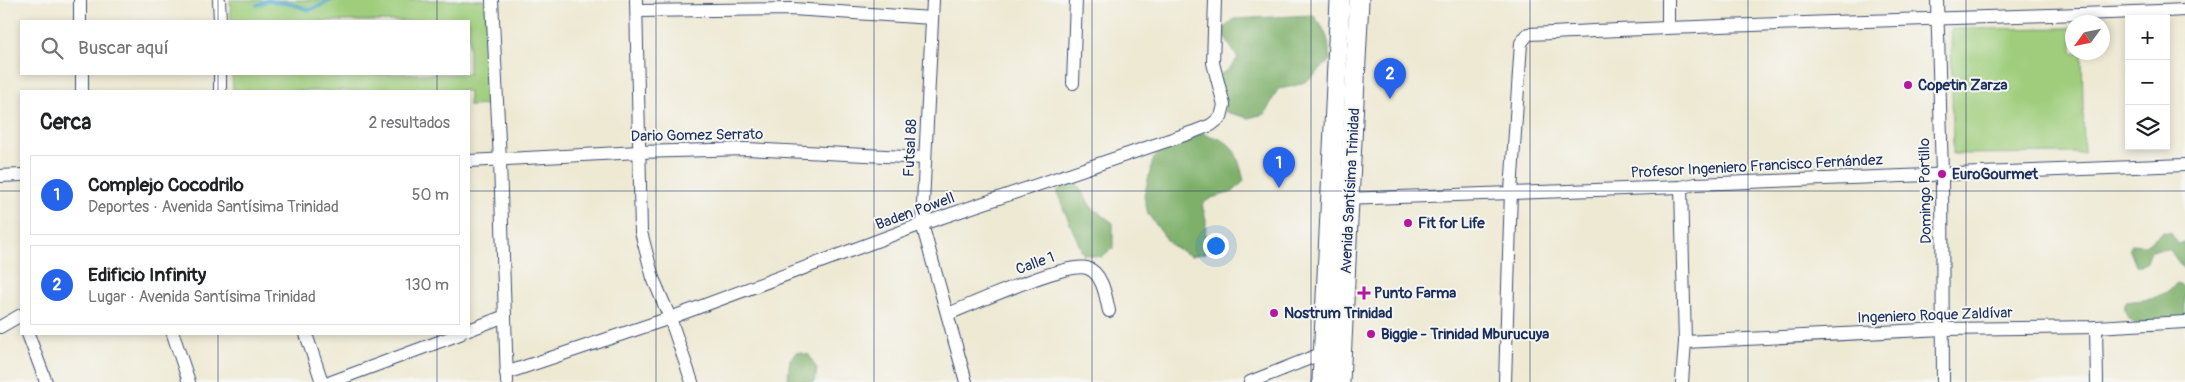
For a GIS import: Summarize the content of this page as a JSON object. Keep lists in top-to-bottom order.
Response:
{
  "streets": {
    "main road": ["Avenida Santísima Trinidad"],
    "street": [
      "Dario Gomez Serrato",
      "Futsal 88",
      "Profesor Ingeniero Francisco Fernández",
      "Domingo Portillo",
      "Baden Powell",
      "Calle 1",
      "Ingeniero Roque Zaldívar"
    ]
  },
  "crossings": [
    ["Dario Gomez Serrato", "Futsal 88"],
    ["Futsal 88", "Baden Powell"],
    ["Futsal 88", "Calle 1"],
    ["Profesor Ingeniero Francisco Fernández", "Avenida Santísima Trinidad"],
    ["Profesor Ingeniero Francisco Fernández", "Domingo Portillo"],
    ["Domingo Portillo", "Ingeniero Roque Zaldívar"]
  ],
  "places": {
    "other": [
      "Copetin Zarza",
      "EuroGourmet",
      "Fit for Life",
      "Nostrum Trinidad",
      "Biggie - Trinidad Mburucuya"
    ],
    "health": ["Punto Farma"]
  },
  "north": "bottom left",
  "page": {
    "map_buttons": ["+", "−"],
    "search": "Buscar aquí",
    "pins": ["2", "1"],
    "heading": ["Cerca", "2 resultados"],
    "list": [
      {
        "mark": "1",
        "name": "Complejo Cocodrilo",
        "note": "Deportes · Avenida Santísima Trinidad",
        "value": "50 m"
      },
      {
        "mark": "2",
        "name": "Edificio Infinity",
        "note": "Lugar · Avenida Santísima Trinidad",
        "value": "130 m"
      }
    ]
  }
}
